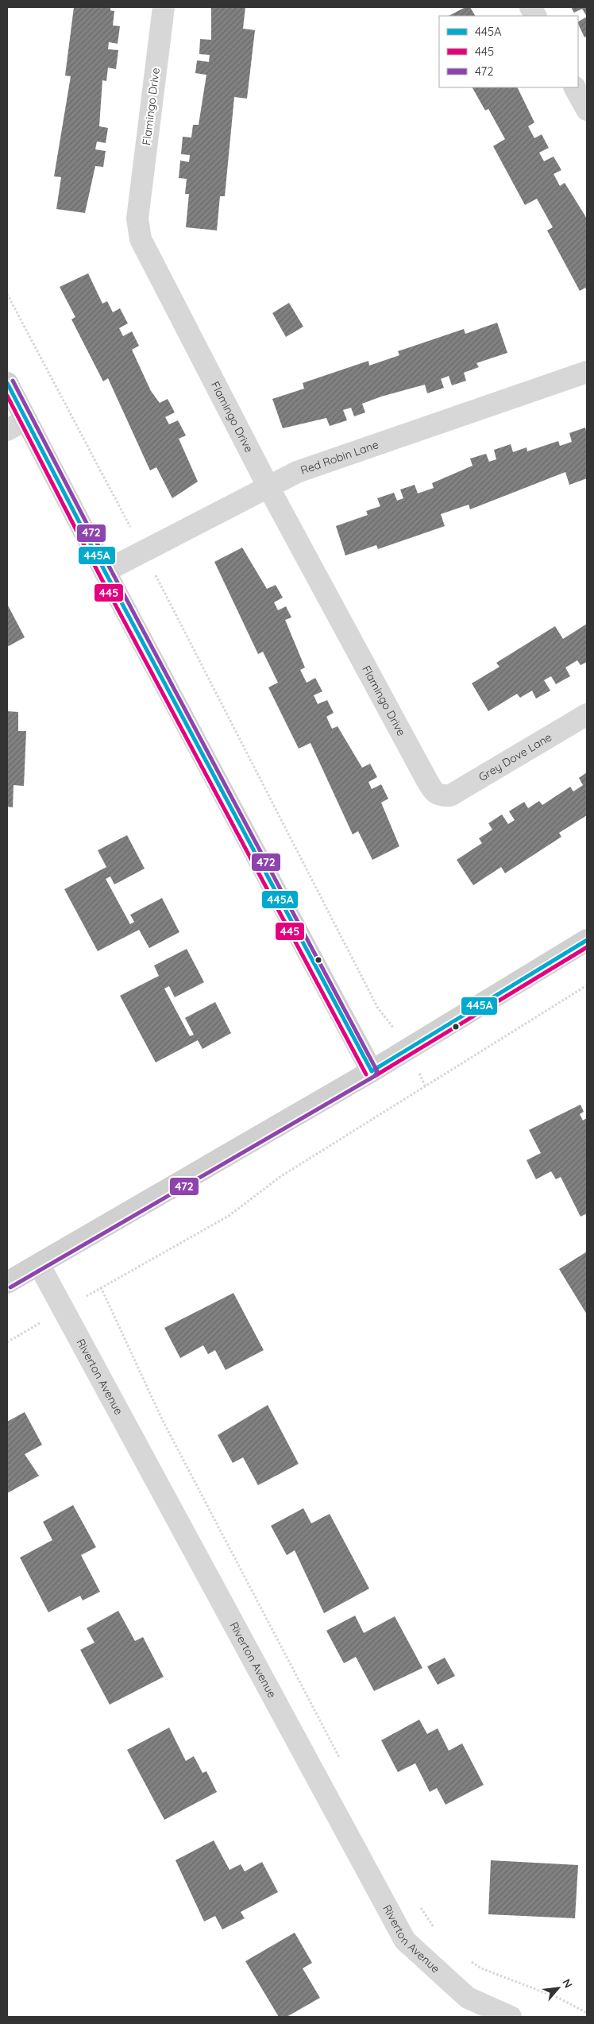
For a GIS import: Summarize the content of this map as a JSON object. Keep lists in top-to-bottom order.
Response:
{
  "streets": {
    "street": [
      "Flamingo Drive",
      "Red Robin Lane",
      "Grey Dove Lane",
      "Riverton Avenue"
    ]
  },
  "crossings": [
    ["Flamingo Drive", "Red Robin Lane"],
    ["Flamingo Drive", "Grey Dove Lane"]
  ],
  "lines": ["transit line 472", "transit line 445A", "transit line 445"],
  "legend": ["445A", "445", "472"],
  "north": "top right"
}
